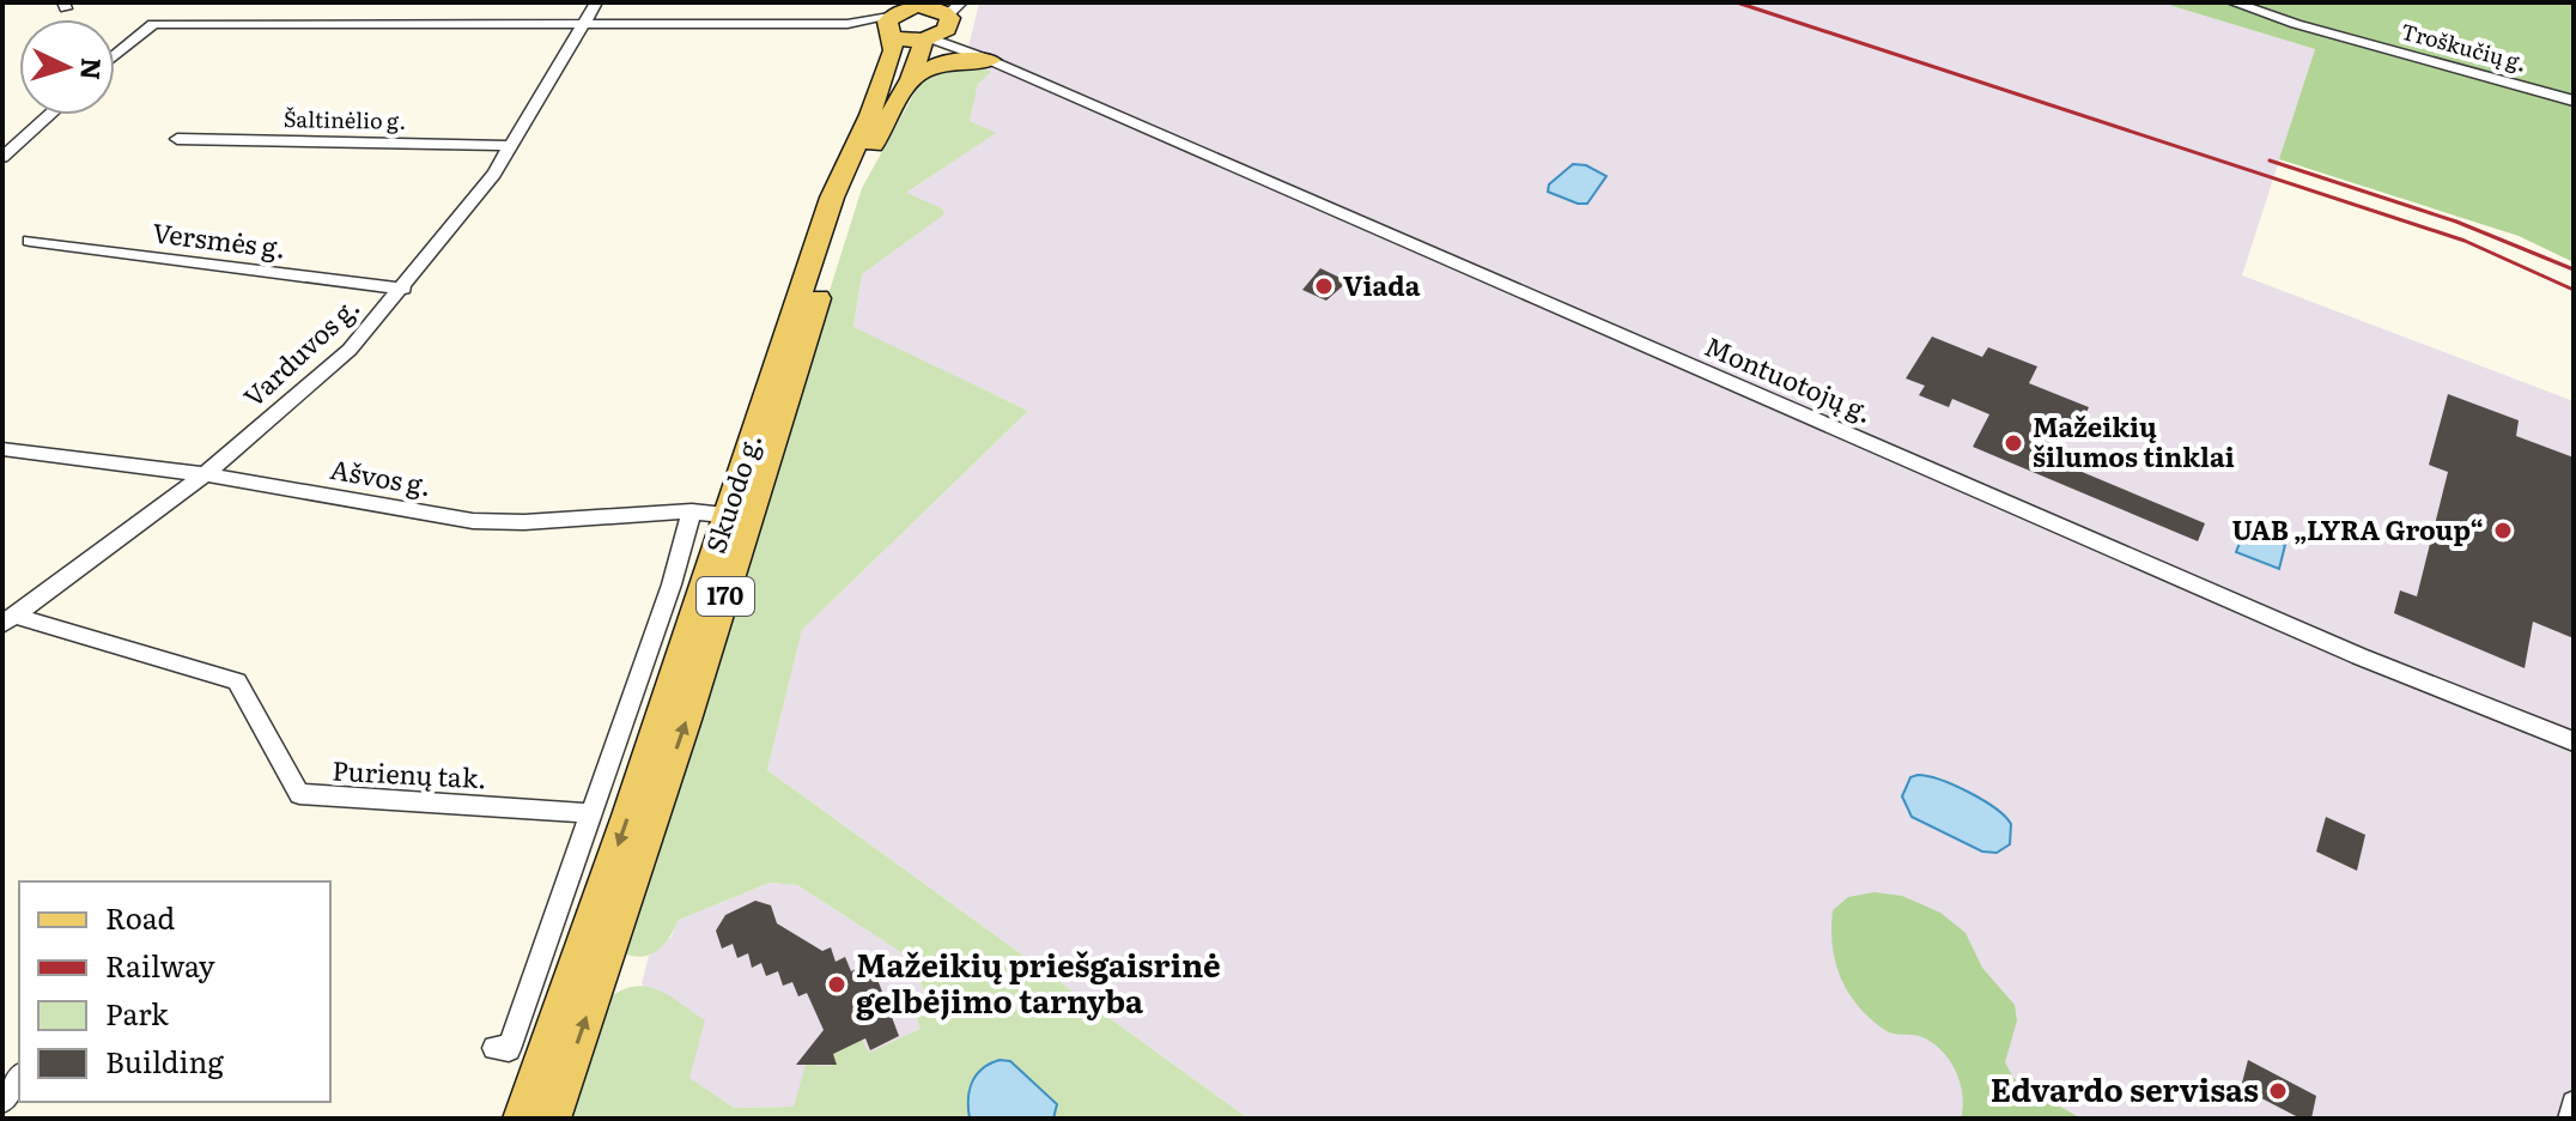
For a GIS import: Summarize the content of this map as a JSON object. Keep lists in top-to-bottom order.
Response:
{
  "streets": {
    "main road": ["Skuodo g.", "170"],
    "street": [
      "Troškučių g.",
      "Šaltinėlio g.",
      "Versmės g.",
      "Varduvos g.",
      "Montuotojų g.",
      "Ašvos g.",
      "Purienų tak."
    ]
  },
  "crossings": [
    ["Šaltinėlio g.", "Varduvos g."],
    ["Versmės g.", "Varduvos g."],
    ["Varduvos g.", "Ašvos g."],
    ["Varduvos g.", "Purienų tak."],
    ["Montuotojų g.", "Skuodo g."],
    ["Ašvos g.", "Skuodo g."]
  ],
  "places": [
    "Viada",
    "Mažeikių šilumos tinklai",
    "UAB „LYRA Group“",
    "Mažeikių priešgaisrinė gelbėjimo tarnyba",
    "Edvardo servisas"
  ],
  "legend": [
    "Road",
    "Railway",
    "Park",
    "Building"
  ],
  "north": "right"
}
